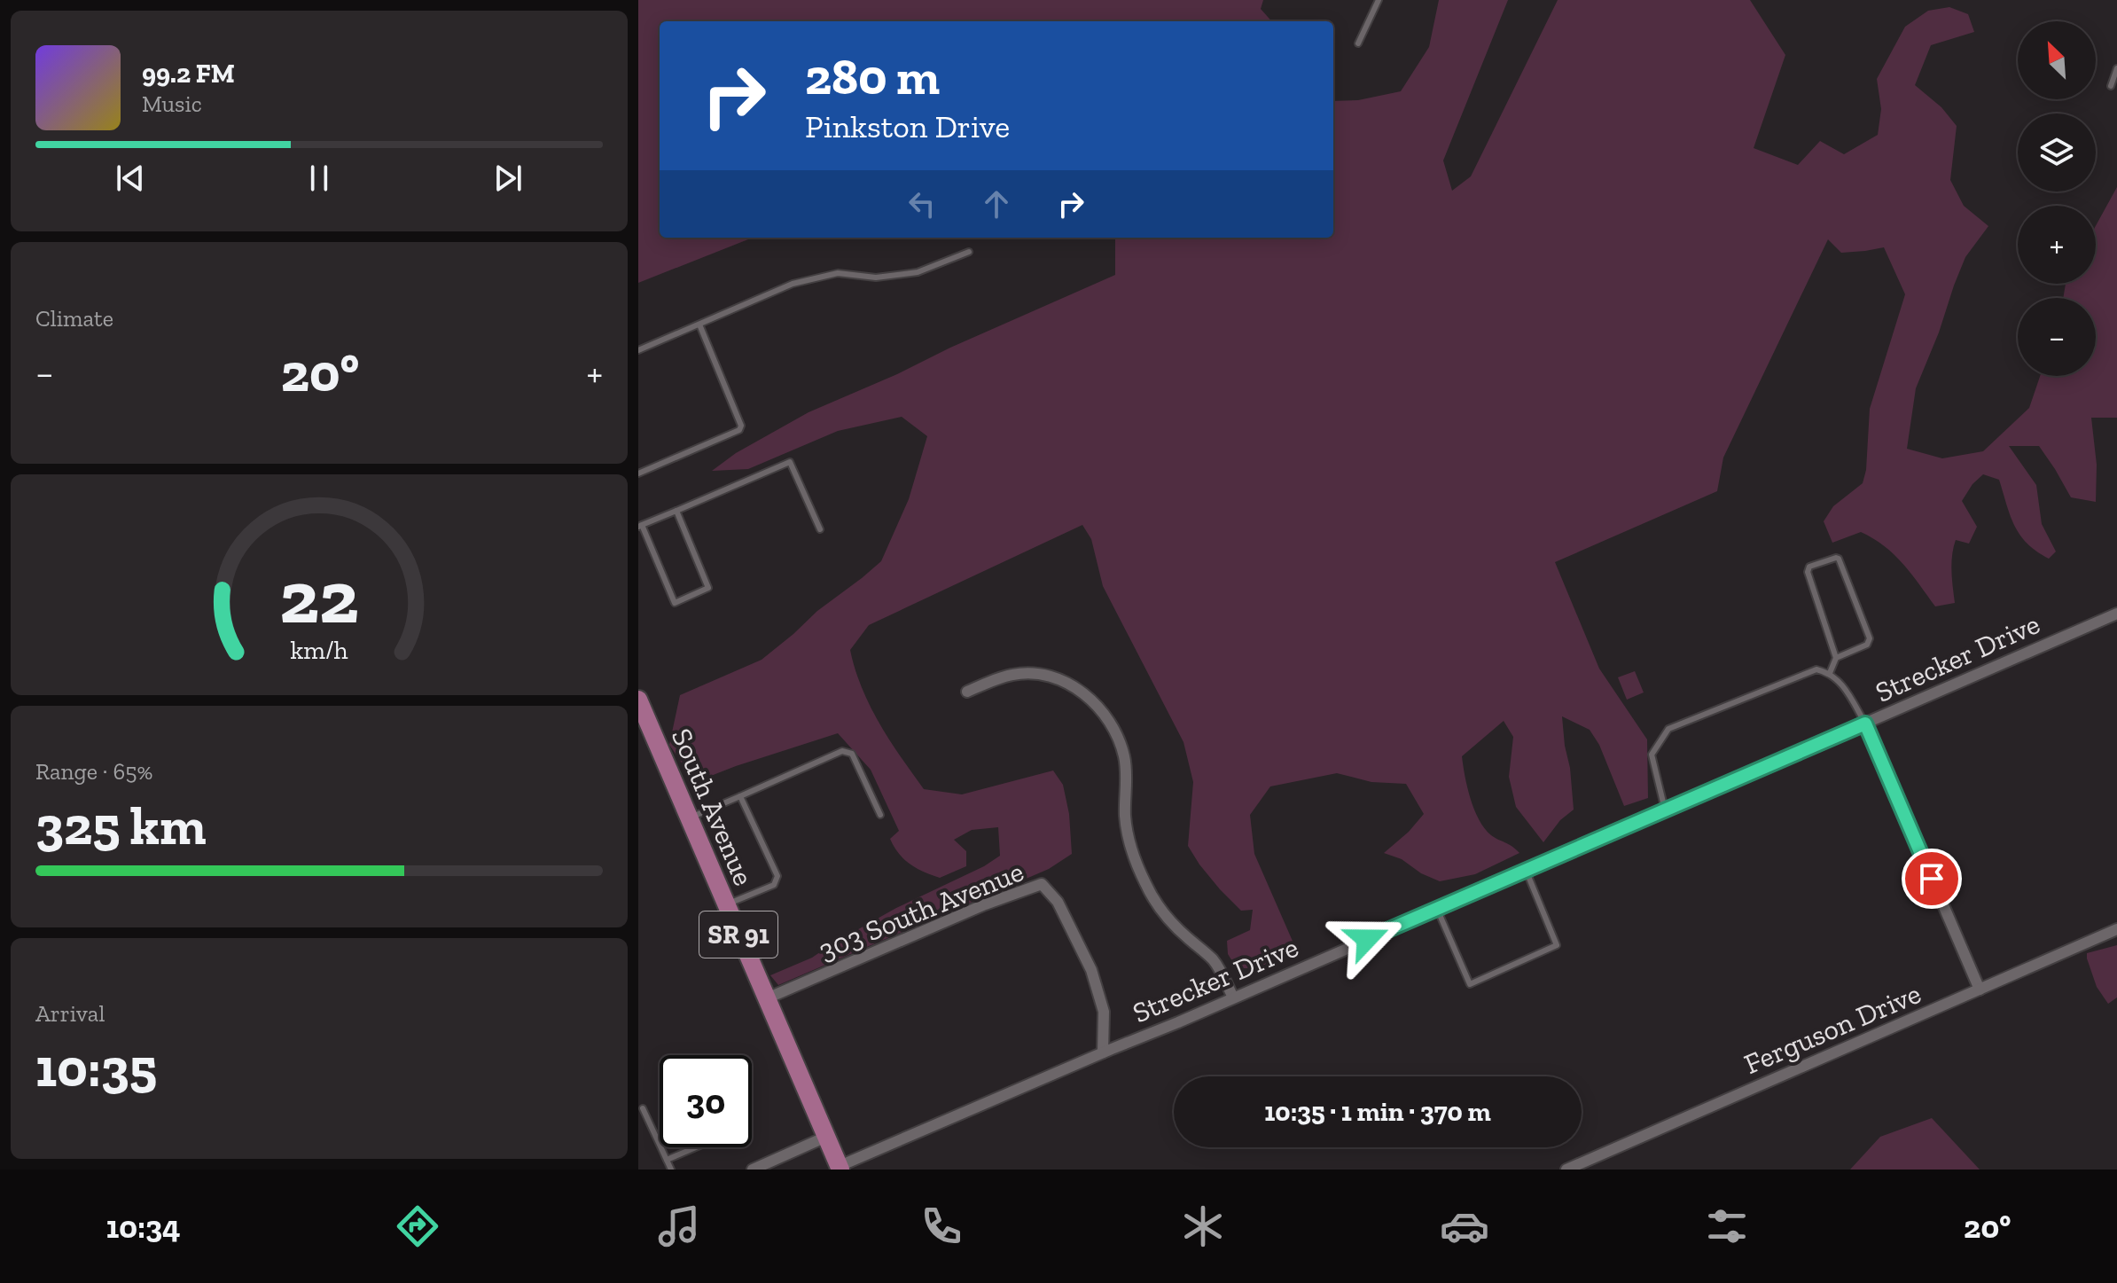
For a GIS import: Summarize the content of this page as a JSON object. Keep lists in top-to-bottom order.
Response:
{
  "streets": {
    "main road": ["South Avenue", "SR 91"],
    "street": ["Strecker Drive", "303 South Avenue", "Ferguson Drive"]
  },
  "crossings": [
    ["Strecker Drive", "South Avenue"],
    ["Strecker Drive", "303 South Avenue"],
    ["South Avenue", "303 South Avenue"]
  ],
  "north": "top left",
  "page": {
    "map_buttons": ["+", "−"],
    "turn": ["280 m", "Pinkston Drive"],
    "song": ["99.2 FM", "Music"],
    "tile": [
      "Climate",
      ["Range · 65%", "325 km"],
      ["Arrival", "10:35"]
    ],
    "heat": ["−", "20°", "+"],
    "limit": "30",
    "trip": "10:35 · 1 min · 370 m",
    "tabs": ["10:34", "20°"],
    "gauge": ["22", "km/h"]
  }
}
